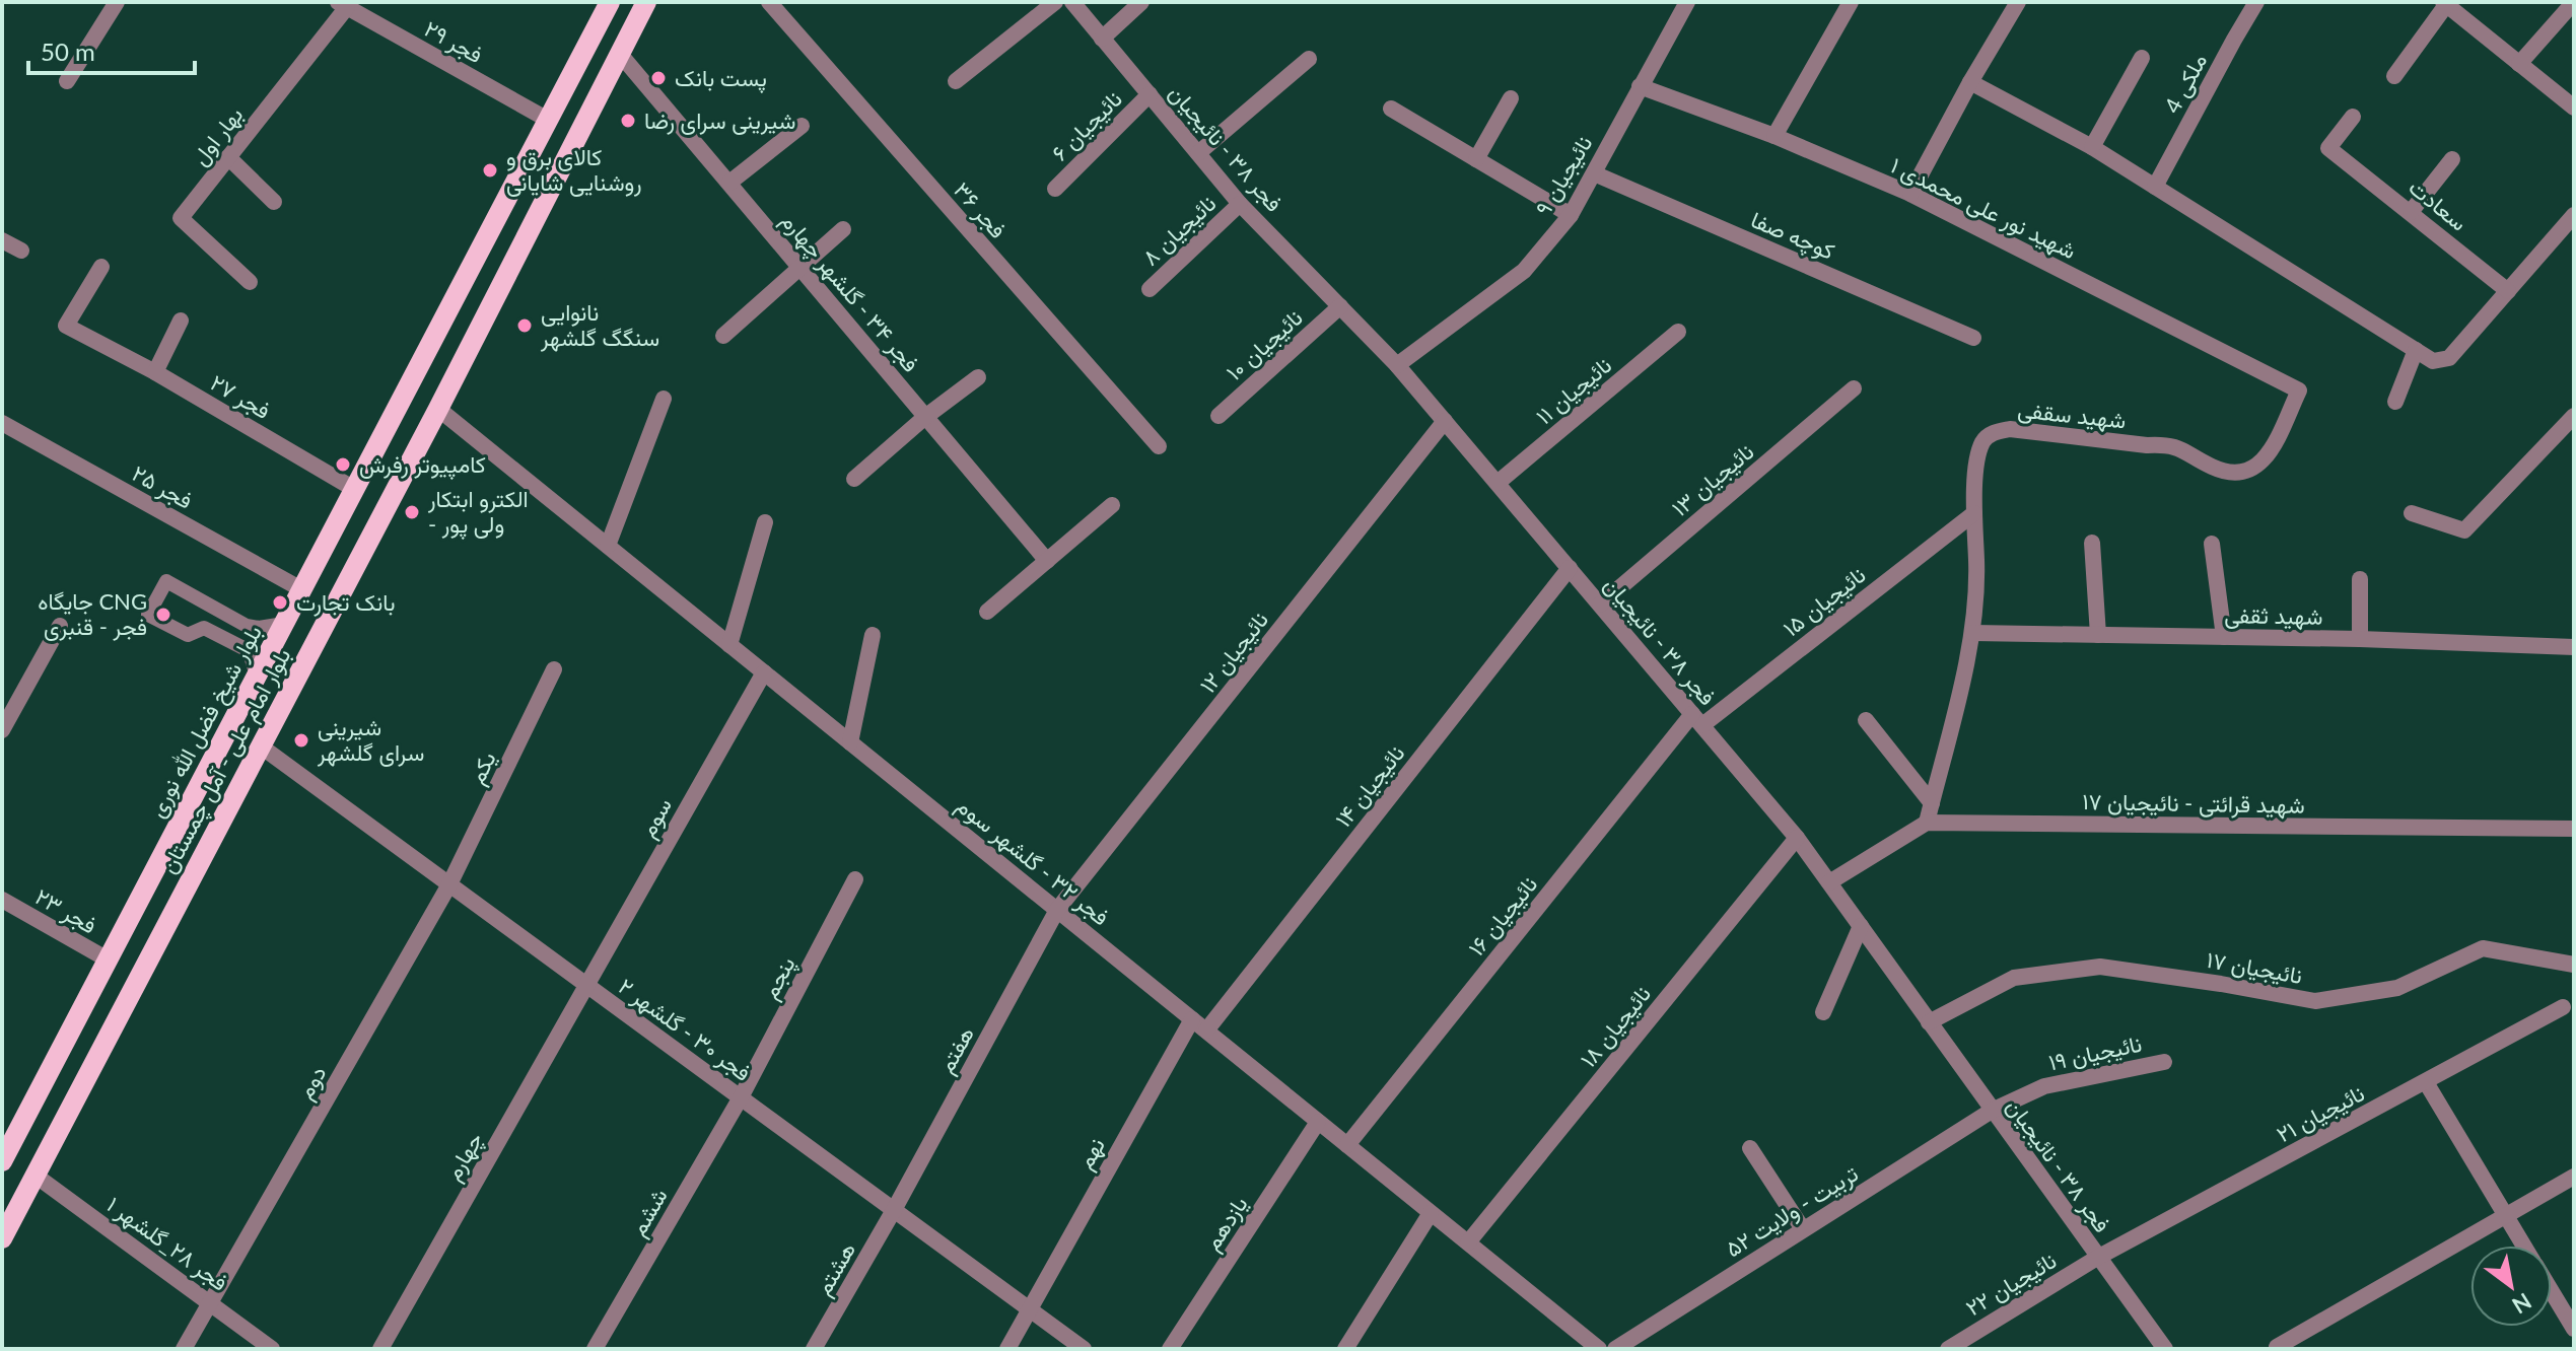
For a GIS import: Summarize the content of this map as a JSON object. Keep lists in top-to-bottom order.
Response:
{
  "streets": {
    "main road": ["بلوار شیخ فضل الله نوری", "بلوار امام علی - آمل چمستان"],
    "street": [
      "فجر ۲۹",
      "ملکی 4",
      "نائیجیان ۶",
      "بهار اول",
      "فجر ۳۸ - نائیجیان",
      "نائیجیان ۹",
      "سعادت",
      "شهید نور علی محمدی ۱",
      "فجر ۳۶",
      "نائیجیان ۸",
      "کوچه صفا",
      "فجر ۳۴ - گلشهر چهارم",
      "نائیجیان ۱۰",
      "نائیجیان ۱۱",
      "فجر ۲۷",
      "شهید سقفی",
      "نائیجیان ۱۳",
      "فجر ۲۵",
      "نائیجیان ۱۵",
      "شهید ثقفی",
      "نائیجیان ۱۲",
      "یکم",
      "نائیجیان ۱۴",
      "شهید قرائتی - نائیجیان ۱۷",
      "سوم",
      "فجر ۳۲ - گلشهر سوم",
      "فجر ۲۳",
      "نائیجیان ۱۶",
      "نائیجیان ۱۷",
      "پنجم",
      "نائیجیان ۱۸",
      "فجر ۳۰ - گلشهر ۲",
      "هفتم",
      "نائیجیان ۱۹",
      "دوم",
      "نائیجیان ۲۱",
      "نهم",
      "چهارم",
      "تربیت - ولایت ۵۲",
      "ششم",
      "یازدهم",
      "فجر ۲۸_گلشهر ۱",
      "هشتم",
      "نائیجیان ۲۲"
    ]
  },
  "crossings": [
    ["فجر ۲۹", "بهار اول"],
    ["فجر ۲۹", "بلوار شیخ فضل الله نوری"],
    ["نائیجیان ۶", "فجر ۳۸ - نائیجیان"],
    ["فجر ۳۸ - نائیجیان", "نائیجیان ۹"],
    ["فجر ۳۸ - نائیجیان", "نائیجیان ۸"],
    ["فجر ۳۸ - نائیجیان", "نائیجیان ۱۰"],
    ["فجر ۳۸ - نائیجیان", "نائیجیان ۱۱"],
    ["فجر ۳۸ - نائیجیان", "نائیجیان ۱۳"],
    ["فجر ۳۸ - نائیجیان", "نائیجیان ۱۵"],
    ["فجر ۳۸ - نائیجیان", "نائیجیان ۱۲"],
    ["فجر ۳۸ - نائیجیان", "نائیجیان ۱۴"],
    ["فجر ۳۸ - نائیجیان", "نائیجیان ۱۶"],
    ["فجر ۳۸ - نائیجیان", "نائیجیان ۱۷"],
    ["فجر ۳۸ - نائیجیان", "نائیجیان ۱۸"],
    ["فجر ۳۸ - نائیجیان", "نائیجیان ۱۹"],
    ["فجر ۳۸ - نائیجیان", "نائیجیان ۲۱"],
    ["فجر ۳۸ - نائیجیان", "تربیت - ولایت ۵۲"],
    ["فجر ۳۸ - نائیجیان", "نائیجیان ۲۲"],
    ["نائیجیان ۹", "شهید نور علی محمدی ۱"],
    ["نائیجیان ۹", "کوچه صفا"],
    ["شهید نور علی محمدی ۱", "شهید سقفی"],
    ["فجر ۳۴ - گلشهر چهارم", "بلوار امام علی - آمل چمستان"],
    ["فجر ۲۷", "بلوار شیخ فضل الله نوری"],
    ["شهید سقفی", "نائیجیان ۱۵"],
    ["شهید سقفی", "شهید ثقفی"],
    ["شهید سقفی", "شهید قرائتی - نائیجیان ۱۷"],
    ["فجر ۲۵", "بلوار شیخ فضل الله نوری"],
    ["نائیجیان ۱۵", "نائیجیان ۱۶"],
    ["نائیجیان ۱۲", "فجر ۳۲ - گلشهر سوم"],
    ["نائیجیان ۱۲", "هفتم"],
    ["بلوار شیخ فضل الله نوری", "فجر ۲۳"],
    ["بلوار امام علی - آمل چمستان", "فجر ۳۲ - گلشهر سوم"],
    ["بلوار امام علی - آمل چمستان", "فجر ۳۰ - گلشهر ۲"],
    ["بلوار امام علی - آمل چمستان", "فجر ۲۸_گلشهر ۱"],
    ["یکم", "فجر ۳۰ - گلشهر ۲"],
    ["یکم", "دوم"],
    ["نائیجیان ۱۴", "فجر ۳۲ - گلشهر سوم"],
    ["سوم", "فجر ۳۲ - گلشهر سوم"],
    ["سوم", "فجر ۳۰ - گلشهر ۲"],
    ["سوم", "چهارم"],
    ["فجر ۳۲ - گلشهر سوم", "نائیجیان ۱۶"],
    ["فجر ۳۲ - گلشهر سوم", "نائیجیان ۱۸"],
    ["فجر ۳۲ - گلشهر سوم", "هفتم"],
    ["فجر ۳۲ - گلشهر سوم", "نهم"],
    ["فجر ۳۲ - گلشهر سوم", "یازدهم"],
    ["پنجم", "فجر ۳۰ - گلشهر ۲"],
    ["پنجم", "ششم"],
    ["فجر ۳۰ - گلشهر ۲", "هفتم"],
    ["فجر ۳۰ - گلشهر ۲", "دوم"],
    ["فجر ۳۰ - گلشهر ۲", "نهم"],
    ["فجر ۳۰ - گلشهر ۲", "چهارم"],
    ["فجر ۳۰ - گلشهر ۲", "ششم"],
    ["فجر ۳۰ - گلشهر ۲", "هشتم"],
    ["هفتم", "هشتم"],
    ["نائیجیان ۱۹", "تربیت - ولایت ۵۲"],
    ["دوم", "فجر ۲۸_گلشهر ۱"],
    ["نائیجیان ۲۱", "نائیجیان ۲۲"]
  ],
  "places": [
    "پست بانک",
    "شیرینی سرای رضا",
    "کالای برق و روشنایی شایانی",
    "نانوایی سنگگ گلشهر",
    "کامپیوتر رفرش",
    "الکترو ابتکار - ولی پور",
    "بانک تجارت",
    "جایگاه CNG فجر - قنبری",
    "شیرینی سرای گلشهر"
  ],
  "scale_bar": "50 m",
  "north": "bottom right"
}
